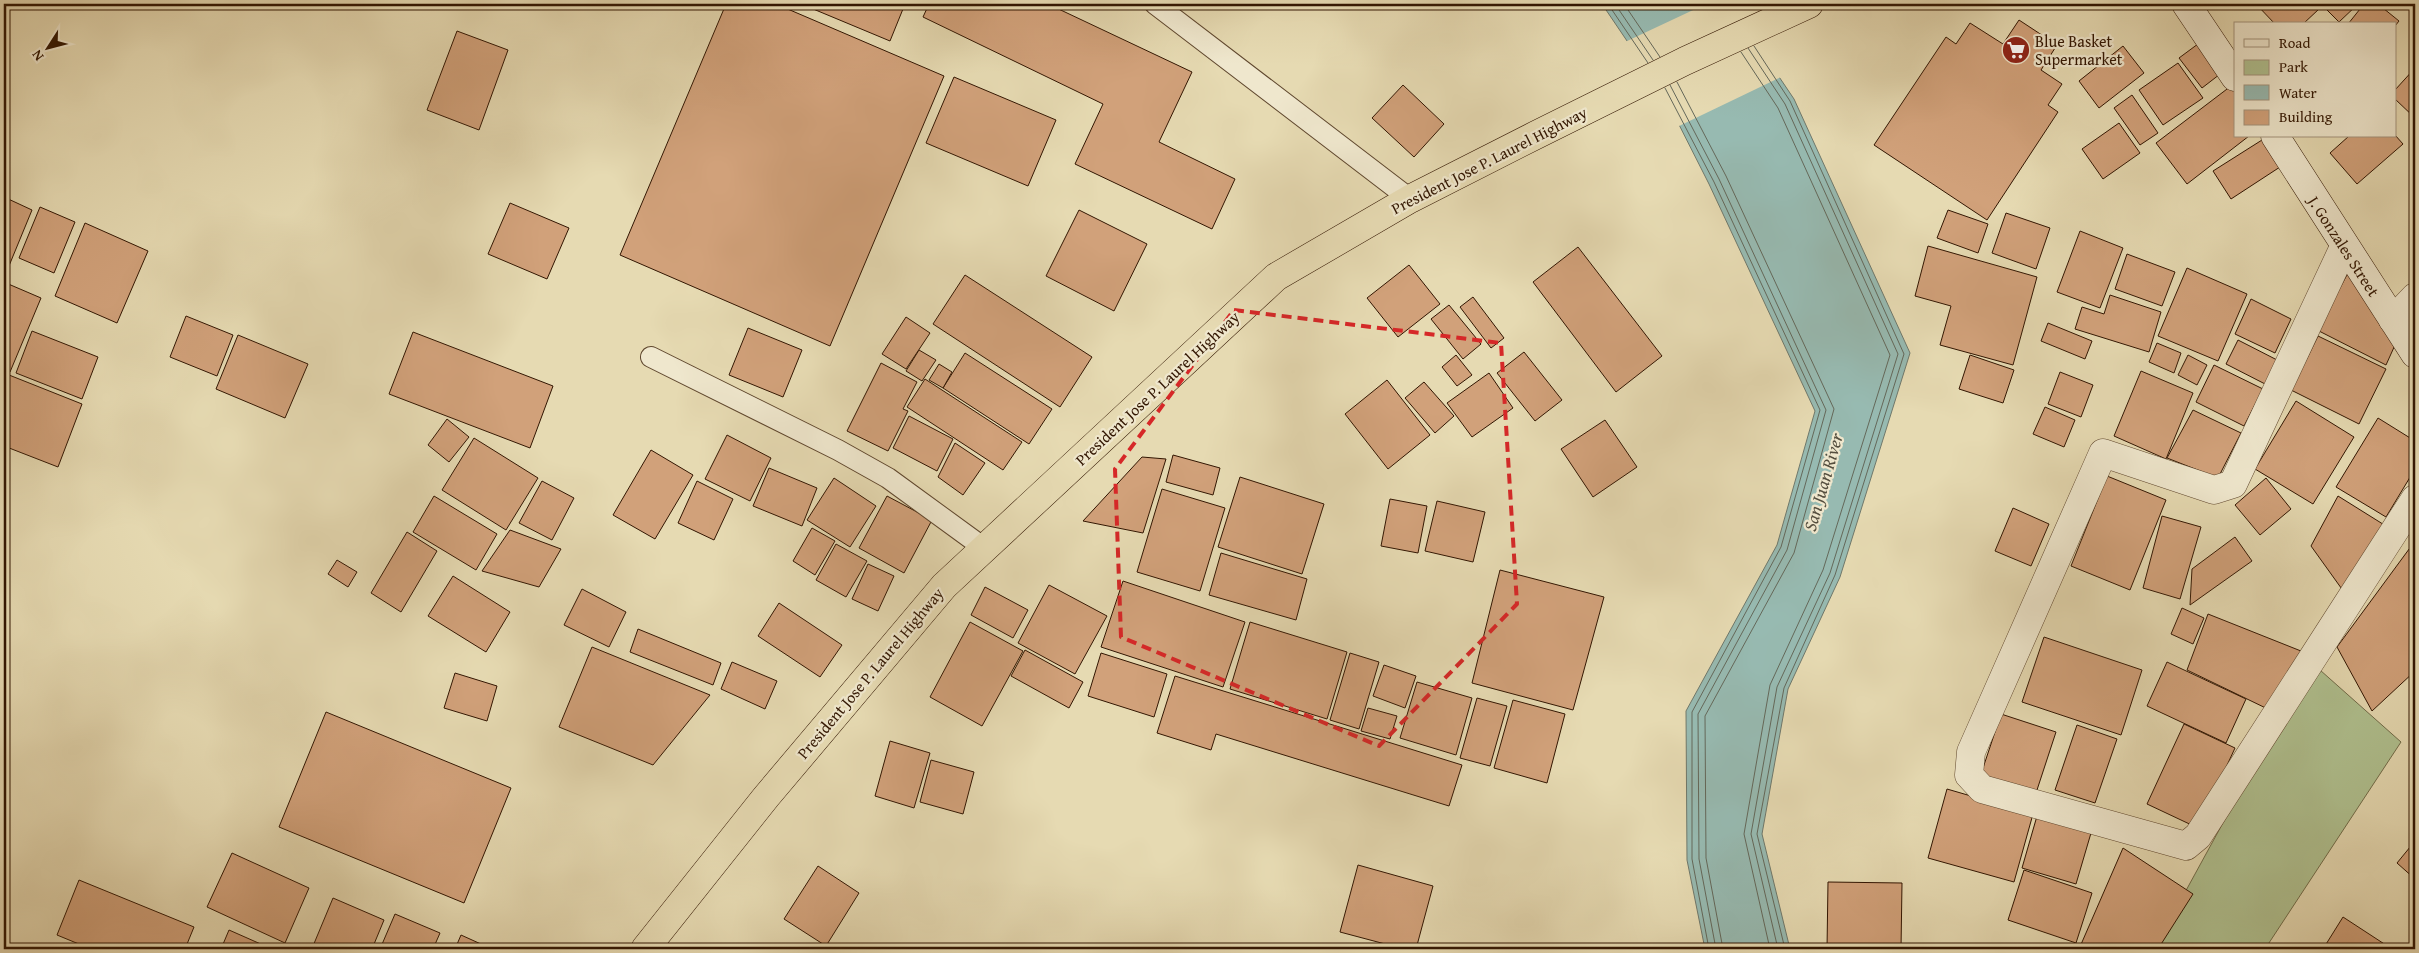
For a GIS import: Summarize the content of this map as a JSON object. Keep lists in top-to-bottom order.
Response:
{
  "streets": {
    "highway": ["President Jose P. Laurel Highway"],
    "street": ["J. Gonzales Street"]
  },
  "water": ["San Juan River"],
  "places": {
    "supermarket": ["Blue Basket Supermarket"]
  },
  "legend": [
    "Road",
    "Park",
    "Water",
    "Building"
  ],
  "north": "bottom left"
}
